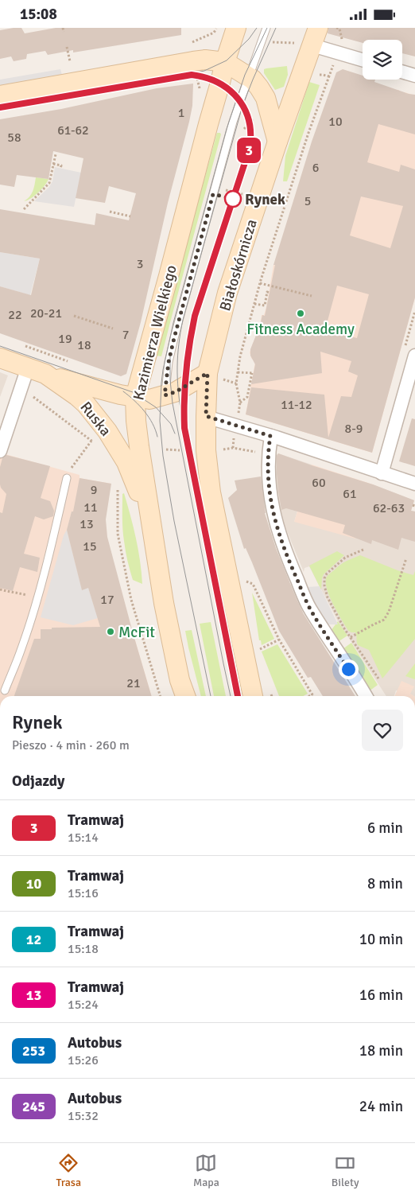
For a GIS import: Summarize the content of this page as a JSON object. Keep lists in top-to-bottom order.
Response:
{
  "streets": {
    "main road": ["Białoskórnicza", "Kazimierza Wielkiego", "Ruska"]
  },
  "crossings": [
    ["Kazimierza Wielkiego", "Ruska"]
  ],
  "places": ["Rynek", "Fitness Academy", "McFit"],
  "lines": ["tram line 3"],
  "house_numbers": [
    "1",
    "10",
    "61-62",
    "58",
    "6",
    "5",
    "3",
    "20-21",
    "22",
    "7",
    "19",
    "18",
    "11-12",
    "8-9",
    "60",
    "9",
    "61",
    "11",
    "62-63",
    "13",
    "15",
    "17",
    "21"
  ],
  "page": {
    "status": "15:08",
    "on_map": "3",
    "heading": [
      ["Rynek", "Pieszo · 4 min · 260 m"],
      "Odjazdy"
    ],
    "list": [
      {
        "mark": "3",
        "name": "Tramwaj",
        "note": "15:14",
        "value": "6 min"
      },
      {
        "mark": "10",
        "name": "Tramwaj",
        "note": "15:16",
        "value": "8 min"
      },
      {
        "mark": "12",
        "name": "Tramwaj",
        "note": "15:18",
        "value": "10 min"
      },
      {
        "mark": "13",
        "name": "Tramwaj",
        "note": "15:24",
        "value": "16 min"
      },
      {
        "mark": "253",
        "name": "Autobus",
        "note": "15:26",
        "value": "18 min"
      },
      {
        "mark": "245",
        "name": "Autobus",
        "note": "15:32",
        "value": "24 min"
      }
    ],
    "tabs": ["Trasa", "Mapa", "Bilety"]
  }
}
